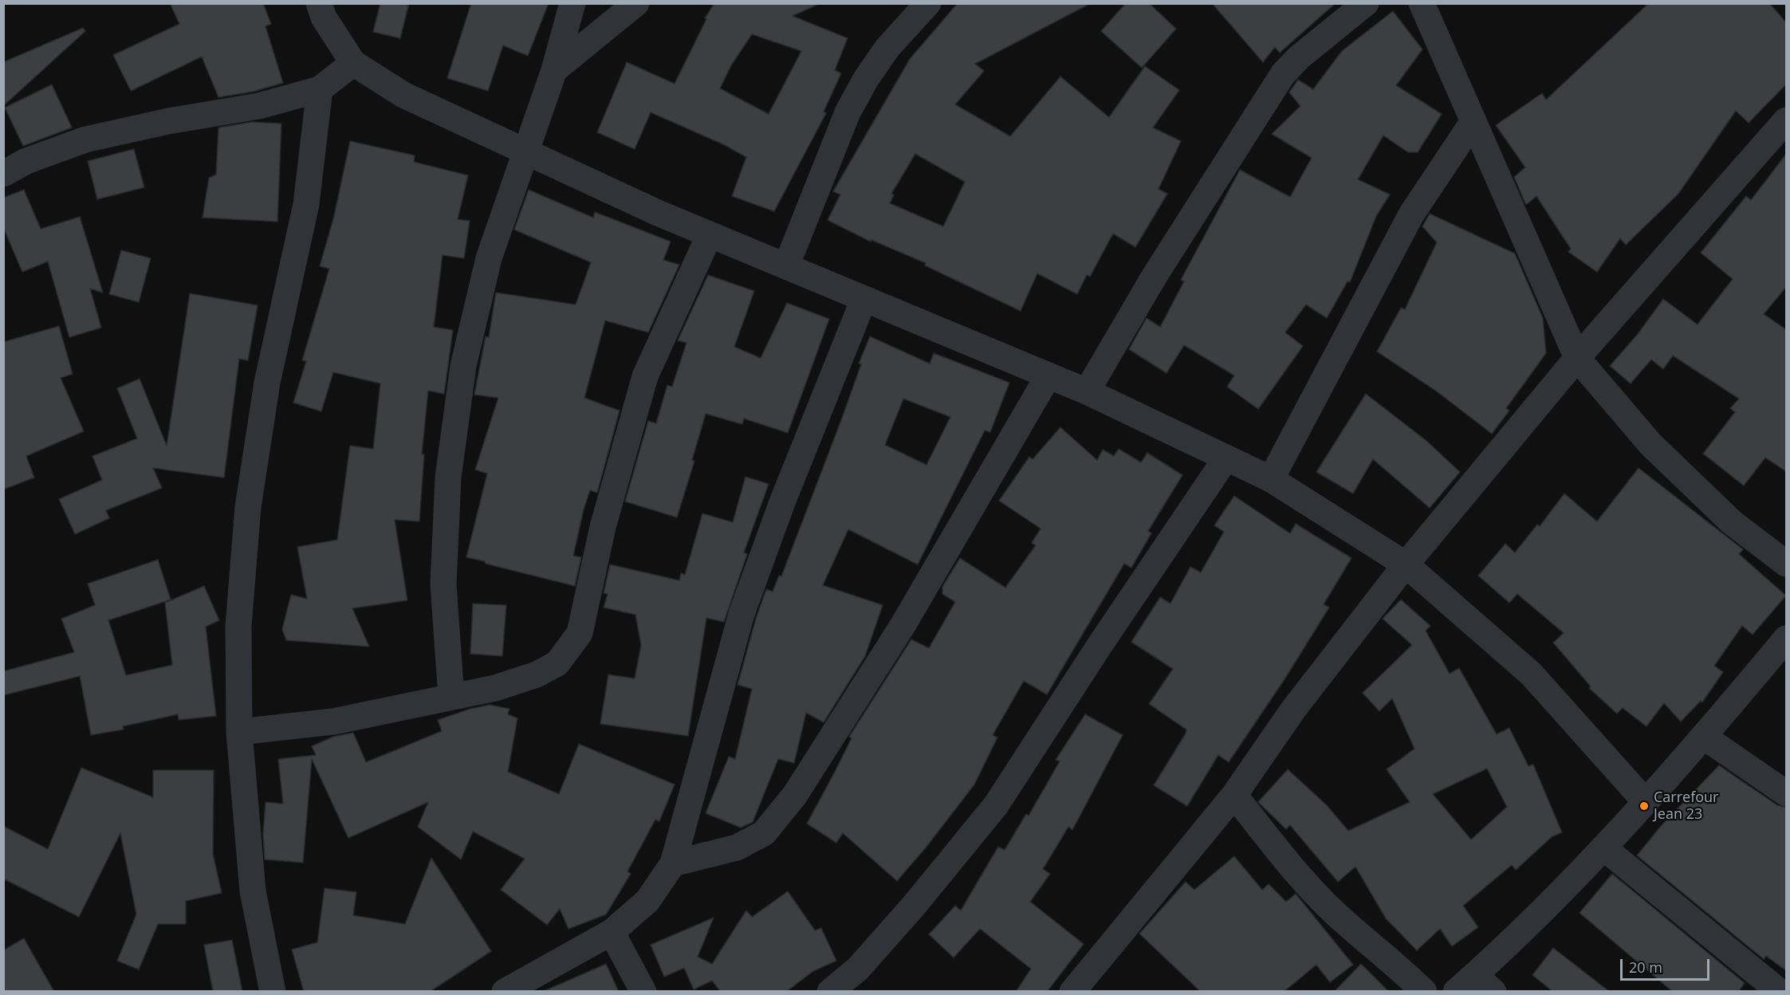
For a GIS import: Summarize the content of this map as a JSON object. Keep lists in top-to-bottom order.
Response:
{
  "places": ["Carrefour Jean 23"],
  "scale_bar": "20 m"
}
